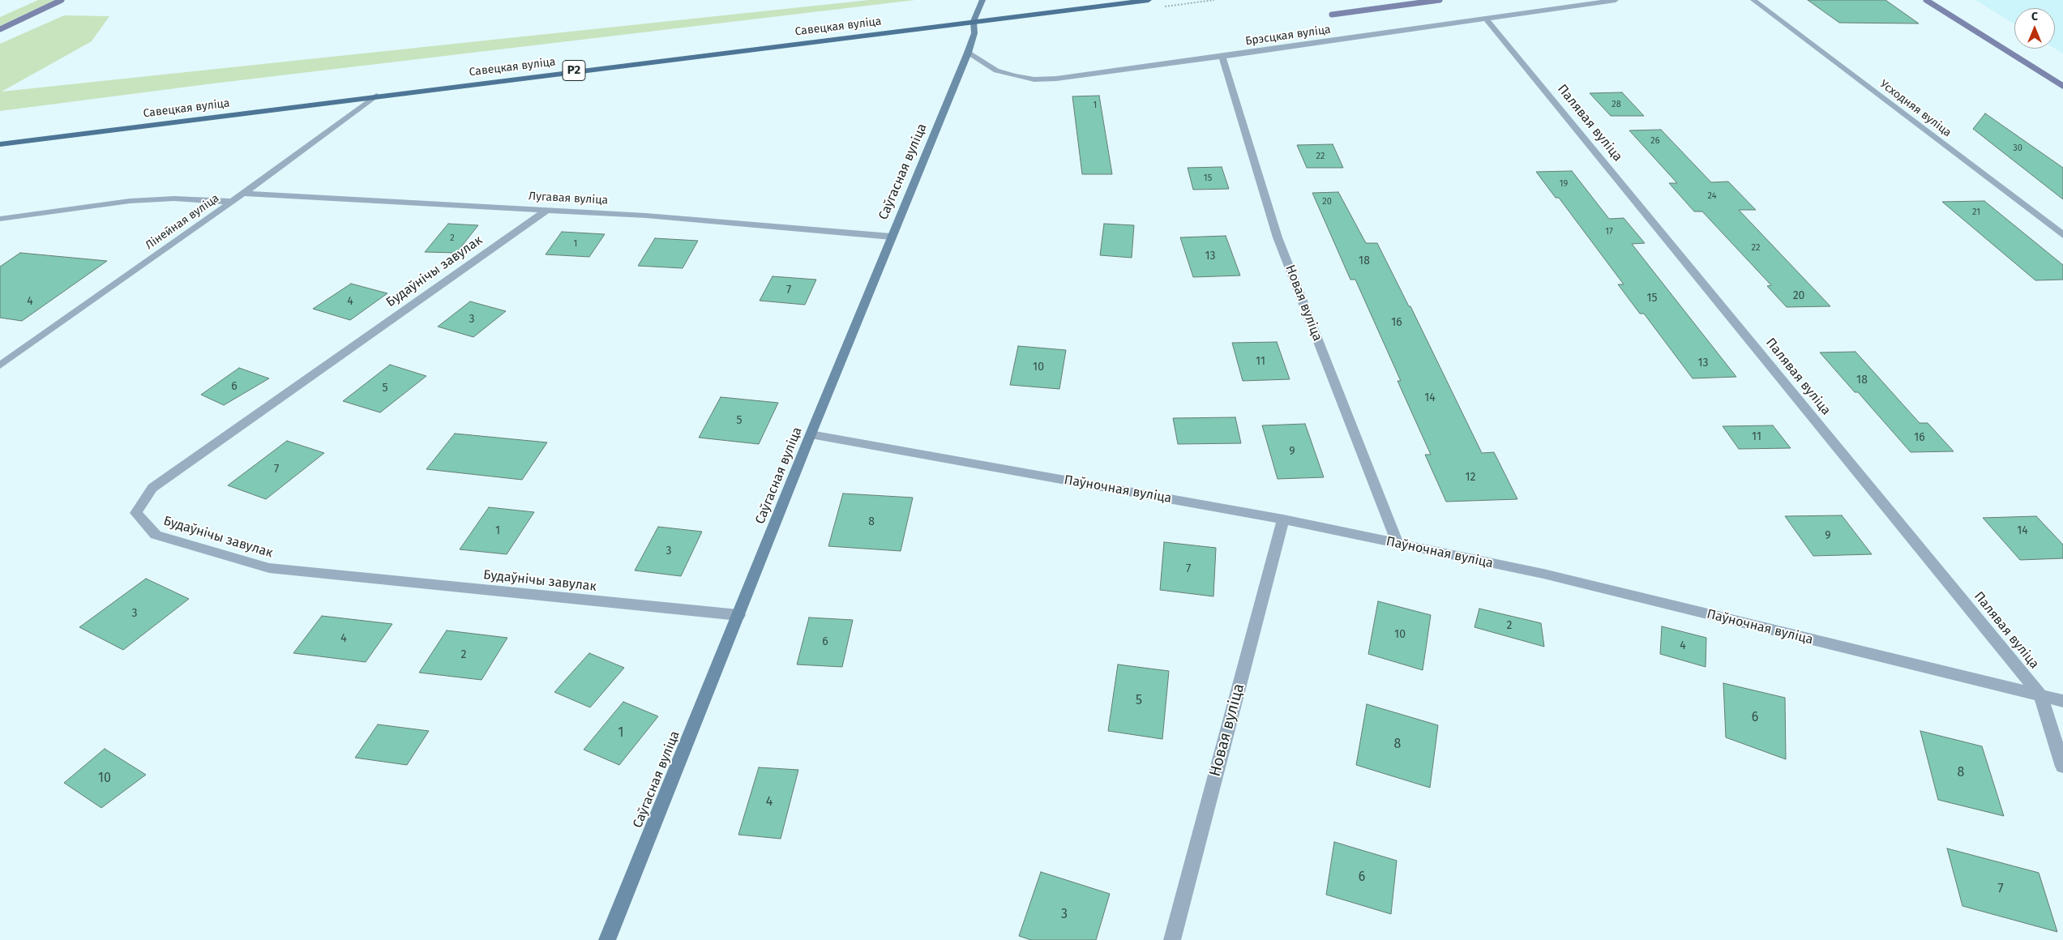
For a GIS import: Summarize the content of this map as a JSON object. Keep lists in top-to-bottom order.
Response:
{
  "streets": {
    "main road": ["Савецкая вуліца", "Р2"],
    "street": [
      "Брэсцкая вуліца",
      "Усходняя вуліца",
      "Палявая вуліца",
      "Саўгасная вуліца",
      "Лугавая вуліца",
      "Лінейная вуліца",
      "Будаўнічы завулак",
      "Новая вуліца",
      "Паўночная вуліца"
    ]
  },
  "crossings": [
    ["Савецкая вуліца", "Саўгасная вуліца"],
    ["Савецкая вуліца", "Лінейная вуліца"],
    ["Брэсцкая вуліца", "Палявая вуліца"],
    ["Брэсцкая вуліца", "Саўгасная вуліца"],
    ["Брэсцкая вуліца", "Новая вуліца"],
    ["Палявая вуліца", "Паўночная вуліца"],
    ["Саўгасная вуліца", "Лугавая вуліца"],
    ["Саўгасная вуліца", "Будаўнічы завулак"],
    ["Саўгасная вуліца", "Паўночная вуліца"],
    ["Лугавая вуліца", "Лінейная вуліца"],
    ["Лугавая вуліца", "Будаўнічы завулак"],
    ["Новая вуліца", "Паўночная вуліца"]
  ],
  "house_numbers": [
    "28",
    "1",
    "26",
    "30",
    "22",
    "15",
    "19",
    "24",
    "20",
    "21",
    "17",
    "2",
    "1",
    "22",
    "13",
    "18",
    "7",
    "20",
    "15",
    "4",
    "4",
    "3",
    "16",
    "11",
    "13",
    "10",
    "18",
    "6",
    "5",
    "14",
    "5",
    "11",
    "16",
    "9",
    "7",
    "12",
    "8",
    "1",
    "14",
    "9",
    "3",
    "7",
    "3",
    "2",
    "10",
    "4",
    "6",
    "4",
    "2",
    "5",
    "6",
    "1",
    "8",
    "8",
    "10",
    "4",
    "6",
    "7",
    "3"
  ],
  "north": "top"
}
